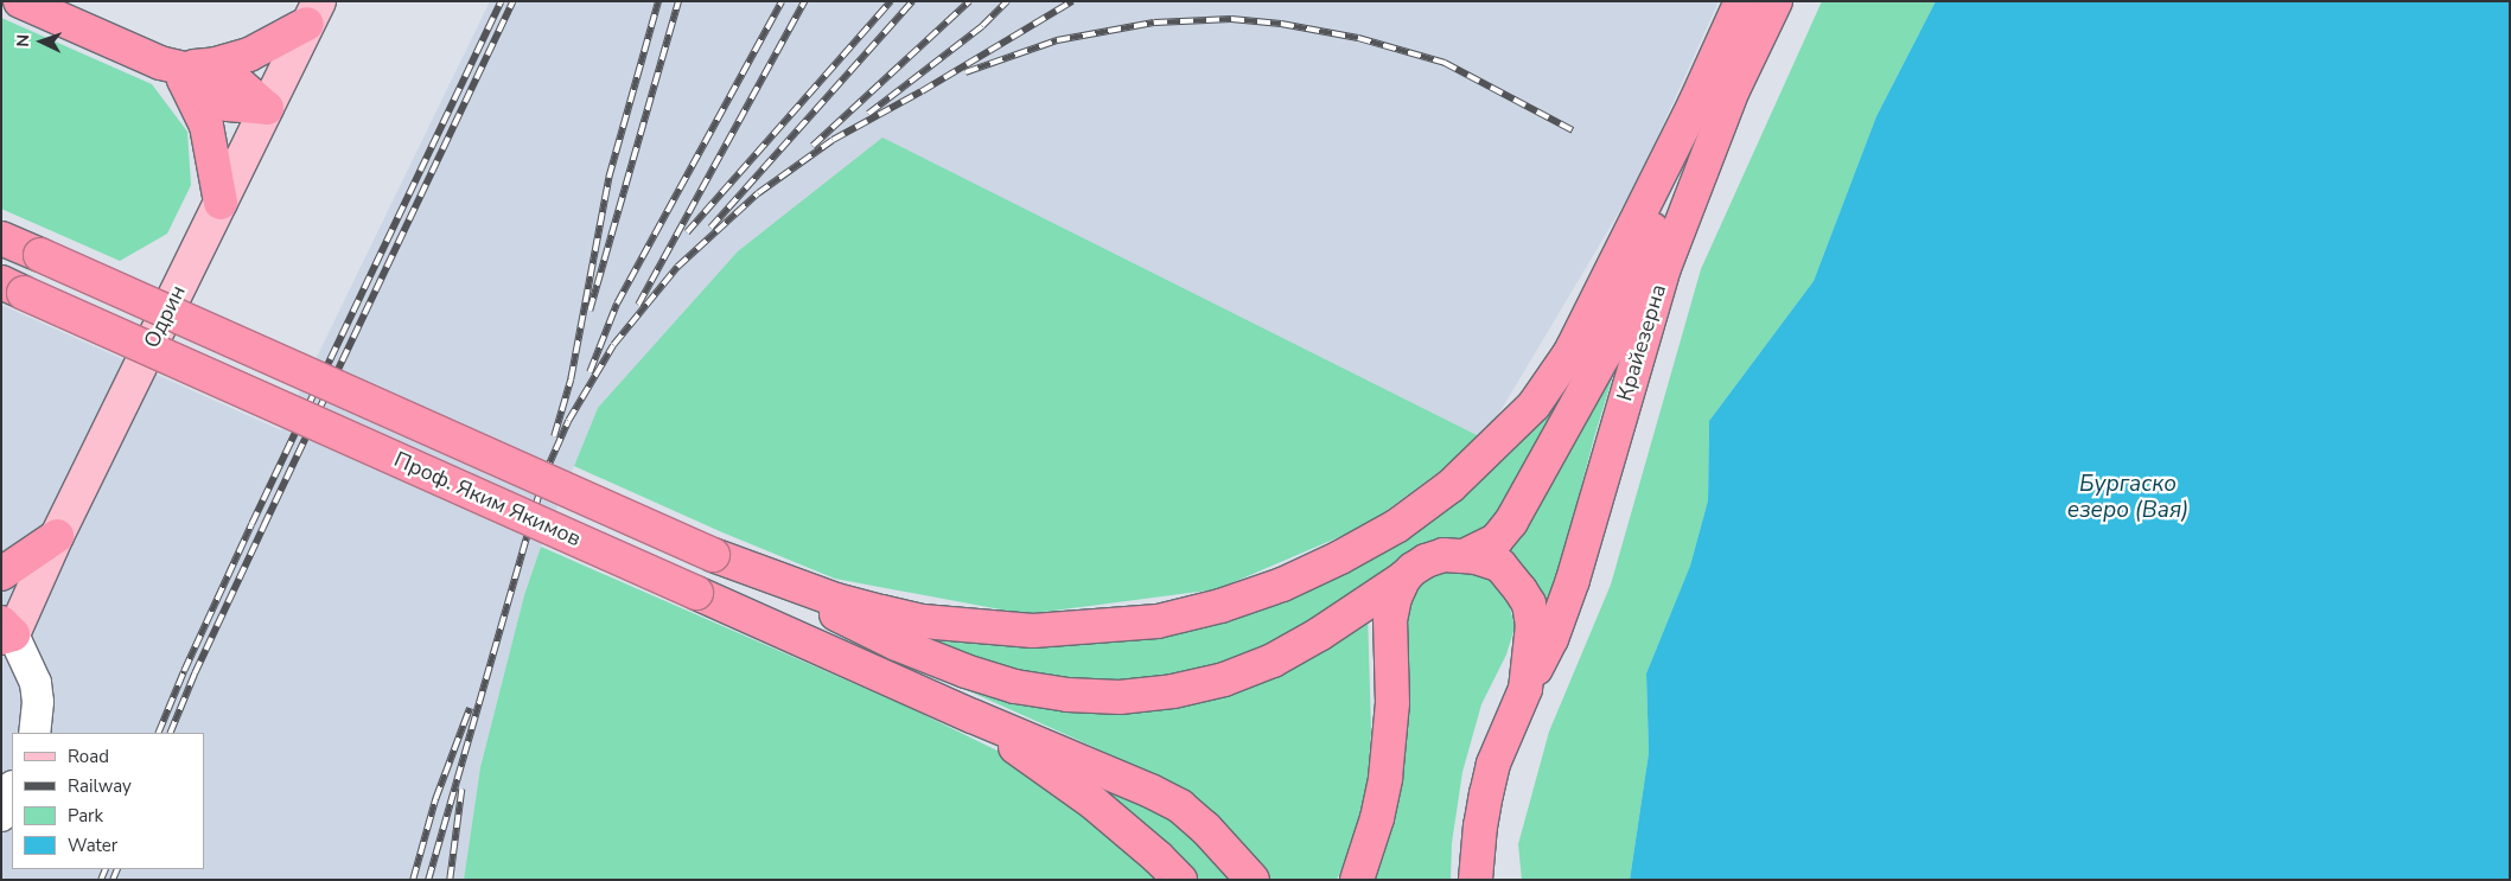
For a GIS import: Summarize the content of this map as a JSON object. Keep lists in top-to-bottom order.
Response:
{
  "streets": {
    "highway": ["Крайезерна", "Проф. Яким Якимов"],
    "main road": ["Одрин"]
  },
  "water": ["Бургаско езеро (Вая)"],
  "legend": [
    "Road",
    "Railway",
    "Park",
    "Water"
  ],
  "north": "left"
}
